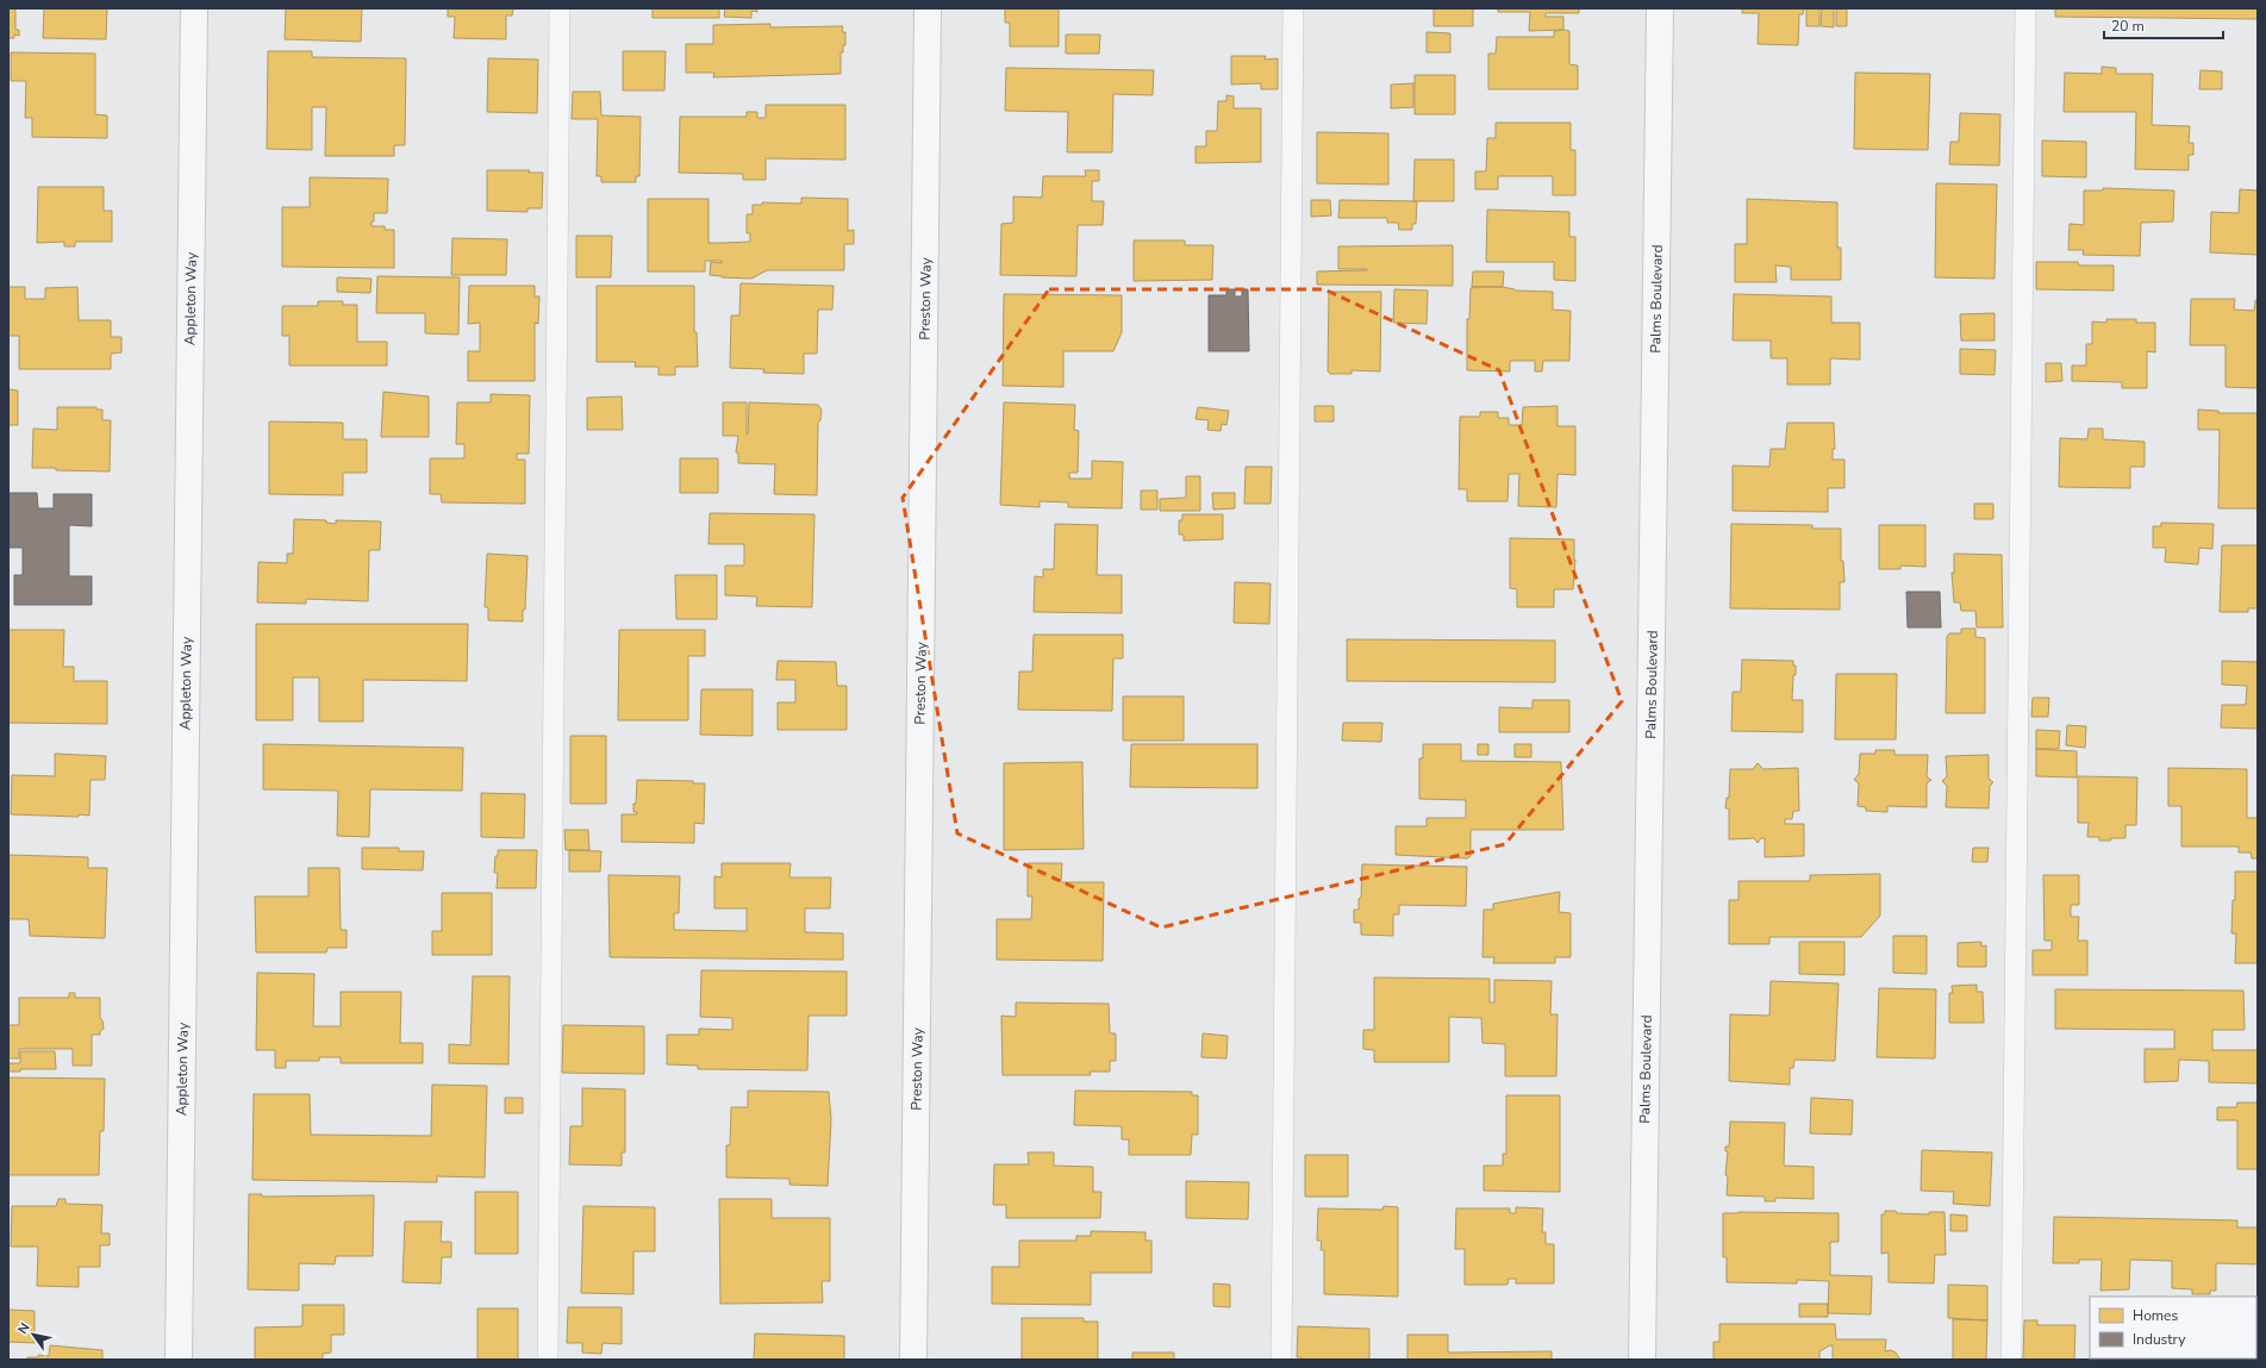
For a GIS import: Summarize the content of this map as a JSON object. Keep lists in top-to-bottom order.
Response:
{
  "streets": {
    "street": ["Appleton Way", "Preston Way", "Palms Boulevard"]
  },
  "legend": ["Homes", "Industry"],
  "scale_bar": "20 m",
  "north": "top left"
}
